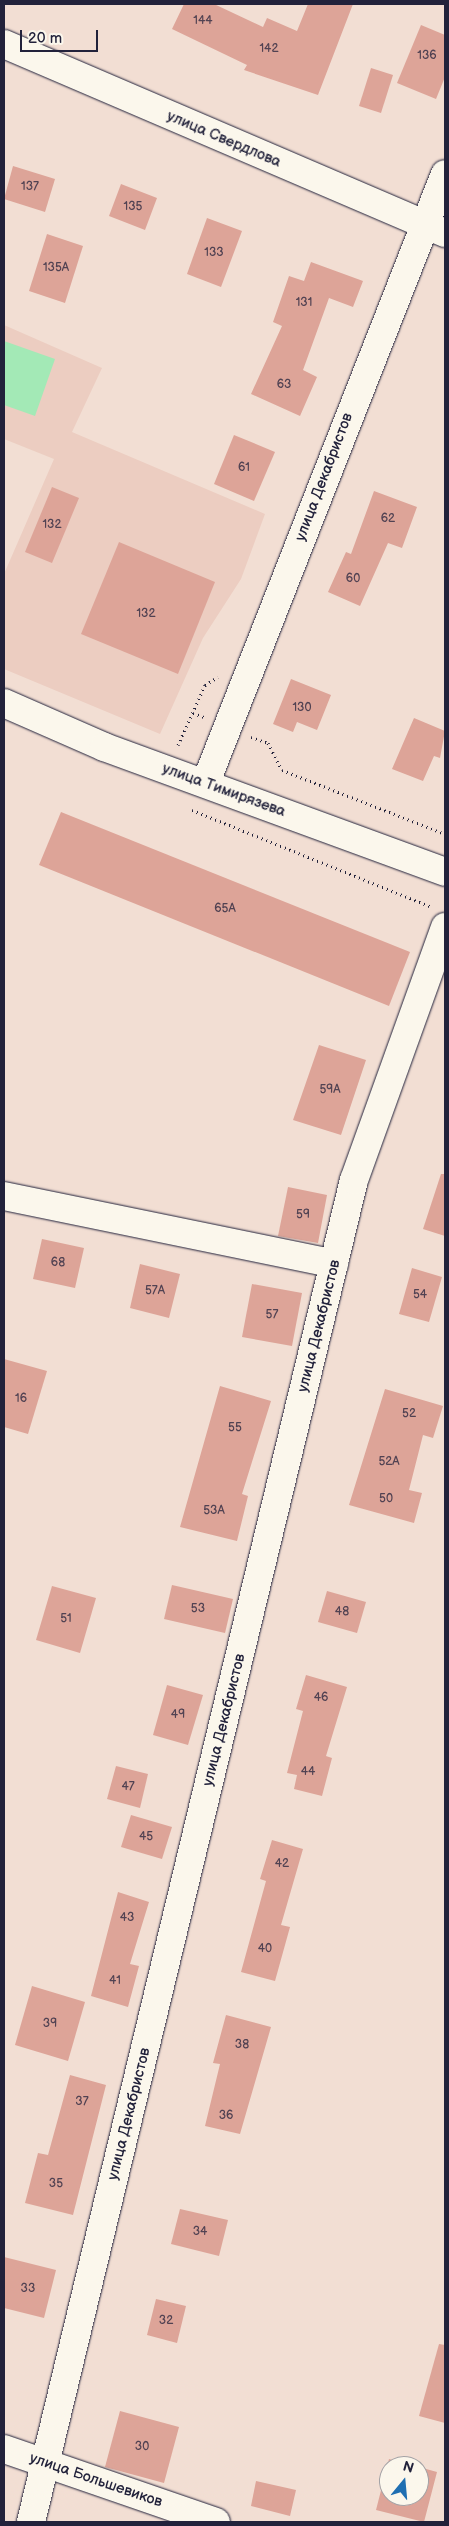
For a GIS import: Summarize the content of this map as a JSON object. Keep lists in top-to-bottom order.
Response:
{
  "streets": {
    "street": [
      "улица Свердлова",
      "улица Декабристов",
      "улица Тимирязева",
      "улица Большевиков"
    ]
  },
  "crossings": [
    ["улица Свердлова", "улица Декабристов"],
    ["улица Декабристов", "улица Тимирязева"],
    ["улица Декабристов", "улица Большевиков"]
  ],
  "house_numbers": [
    "144",
    "142",
    "136",
    "137",
    "135",
    "133",
    "135А",
    "131",
    "63",
    "61",
    "62",
    "132",
    "60",
    "132",
    "130",
    "65А",
    "59А",
    "59",
    "68",
    "57А",
    "54",
    "57",
    "16",
    "52",
    "55",
    "52А",
    "50",
    "53А",
    "53",
    "48",
    "51",
    "46",
    "49",
    "44",
    "47",
    "45",
    "42",
    "43",
    "40",
    "41",
    "39",
    "38",
    "37",
    "36",
    "35",
    "34",
    "33",
    "32",
    "30"
  ],
  "scale_bar": "20 m",
  "north": "top"
}
